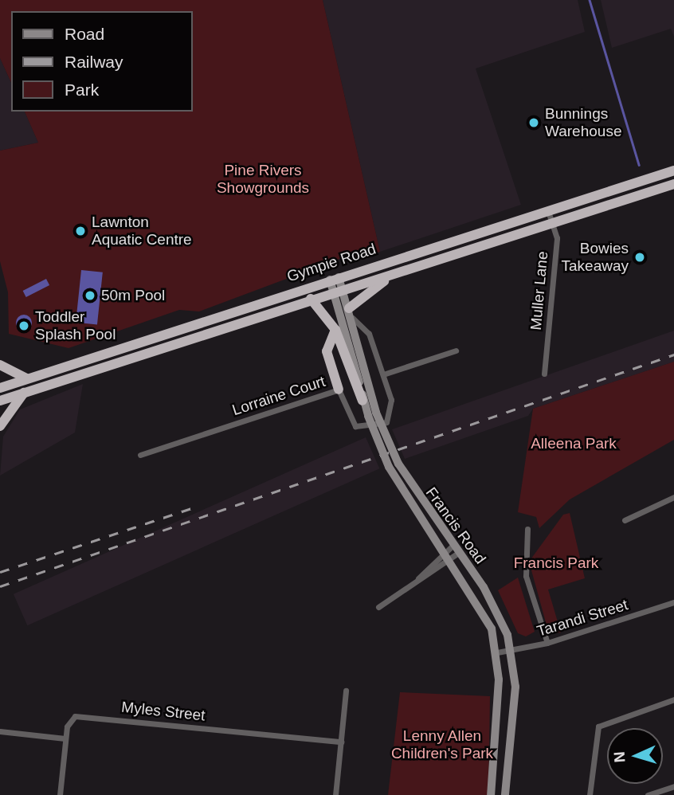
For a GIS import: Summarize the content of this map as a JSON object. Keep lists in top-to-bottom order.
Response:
{
  "streets": {
    "highway": ["Gympie Road"],
    "main road": ["Francis Road"],
    "street": [
      "Muller Lane",
      "Lorraine Court",
      "Tarandi Street",
      "Myles Street"
    ]
  },
  "crossings": [
    ["Gympie Road", "Muller Lane"],
    ["Gympie Road", "Francis Road"],
    ["Lorraine Court", "Francis Road"],
    ["Francis Road", "Tarandi Street"]
  ],
  "parks": [
    "Pine Rivers Showgrounds",
    "Alleena Park",
    "Francis Park",
    "Lenny Allen Children's Park"
  ],
  "places": [
    "Bunnings Warehouse",
    "Lawnton Aquatic Centre",
    "Bowies Takeaway",
    "50m Pool",
    "Toddler Splash Pool"
  ],
  "legend": ["Road", "Railway", "Park"],
  "north": "left"
}
